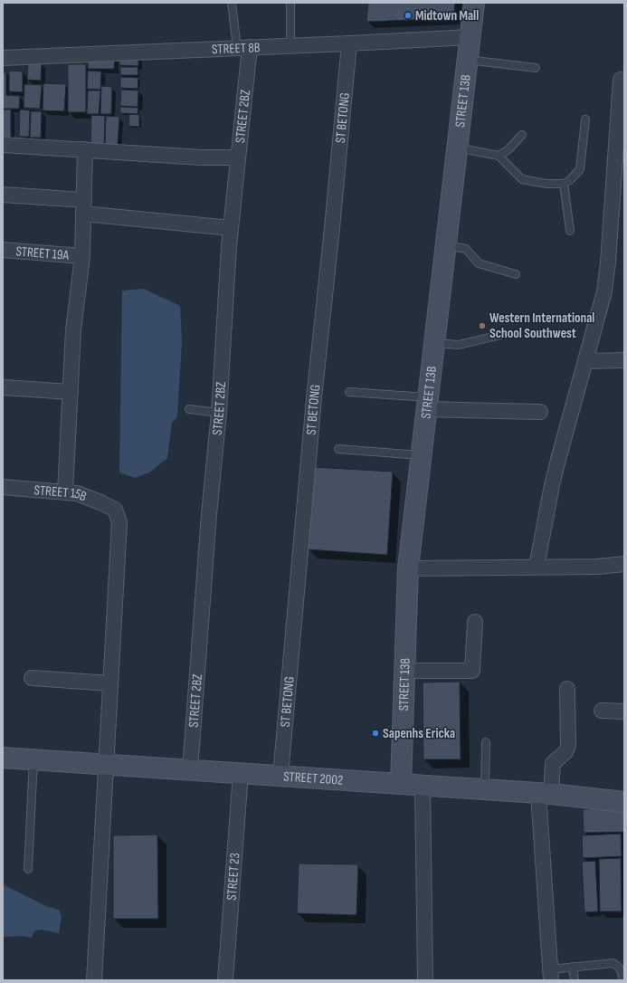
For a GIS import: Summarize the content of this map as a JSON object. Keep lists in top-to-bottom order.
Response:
{
  "streets": {
    "street": [
      "STREET 8B",
      "STREET 13B",
      "STREET 2BZ",
      "ST BETONG",
      "STREET 19A",
      "STREET 15B",
      "STREET 2002",
      "STREET 23"
    ]
  },
  "crossings": [
    ["STREET 8B", "STREET 13B"],
    ["STREET 8B", "STREET 2BZ"],
    ["STREET 8B", "ST BETONG"],
    ["STREET 13B", "STREET 2002"],
    ["STREET 2BZ", "STREET 2002"],
    ["ST BETONG", "STREET 2002"],
    ["STREET 2002", "STREET 23"]
  ],
  "places": ["Midtown Mall", "Western International School Southwest", "Sapenhs Ericka"]
}
